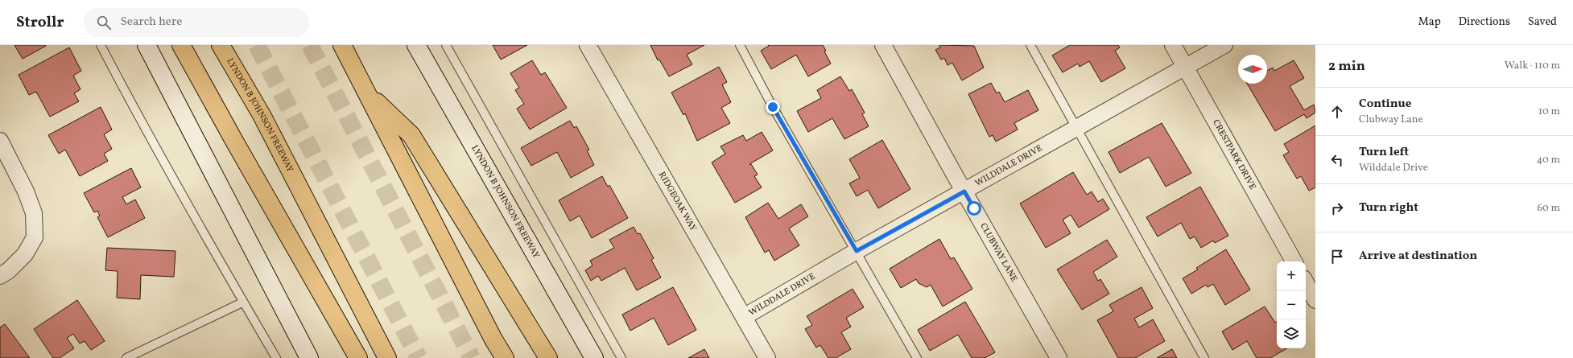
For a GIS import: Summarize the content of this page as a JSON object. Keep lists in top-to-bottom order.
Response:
{
  "streets": {
    "highway": ["LYNDON B JOHNSON FREEWAY"],
    "street": [
      "CRESTPARK DRIVE",
      "WILDDALE DRIVE",
      "RIDGEOAK WAY",
      "CLUBWAY LANE"
    ]
  },
  "crossings": [
    ["CRESTPARK DRIVE", "WILDDALE DRIVE"],
    ["WILDDALE DRIVE", "RIDGEOAK WAY"],
    ["WILDDALE DRIVE", "CLUBWAY LANE"]
  ],
  "north": "right",
  "page": {
    "header": "Strollr",
    "search": "Search here",
    "nav": ["Map", "Directions", "Saved"],
    "heading": ["2 min", "Walk · 110 m"],
    "list": [
      ["Continue", "Clubway Lane", "10 m"],
      ["Turn left", "Wilddale Drive", "40 m"],
      ["Turn right", "60 m"],
      "Arrive at destination"
    ],
    "map_buttons": ["+", "−"]
  }
}
